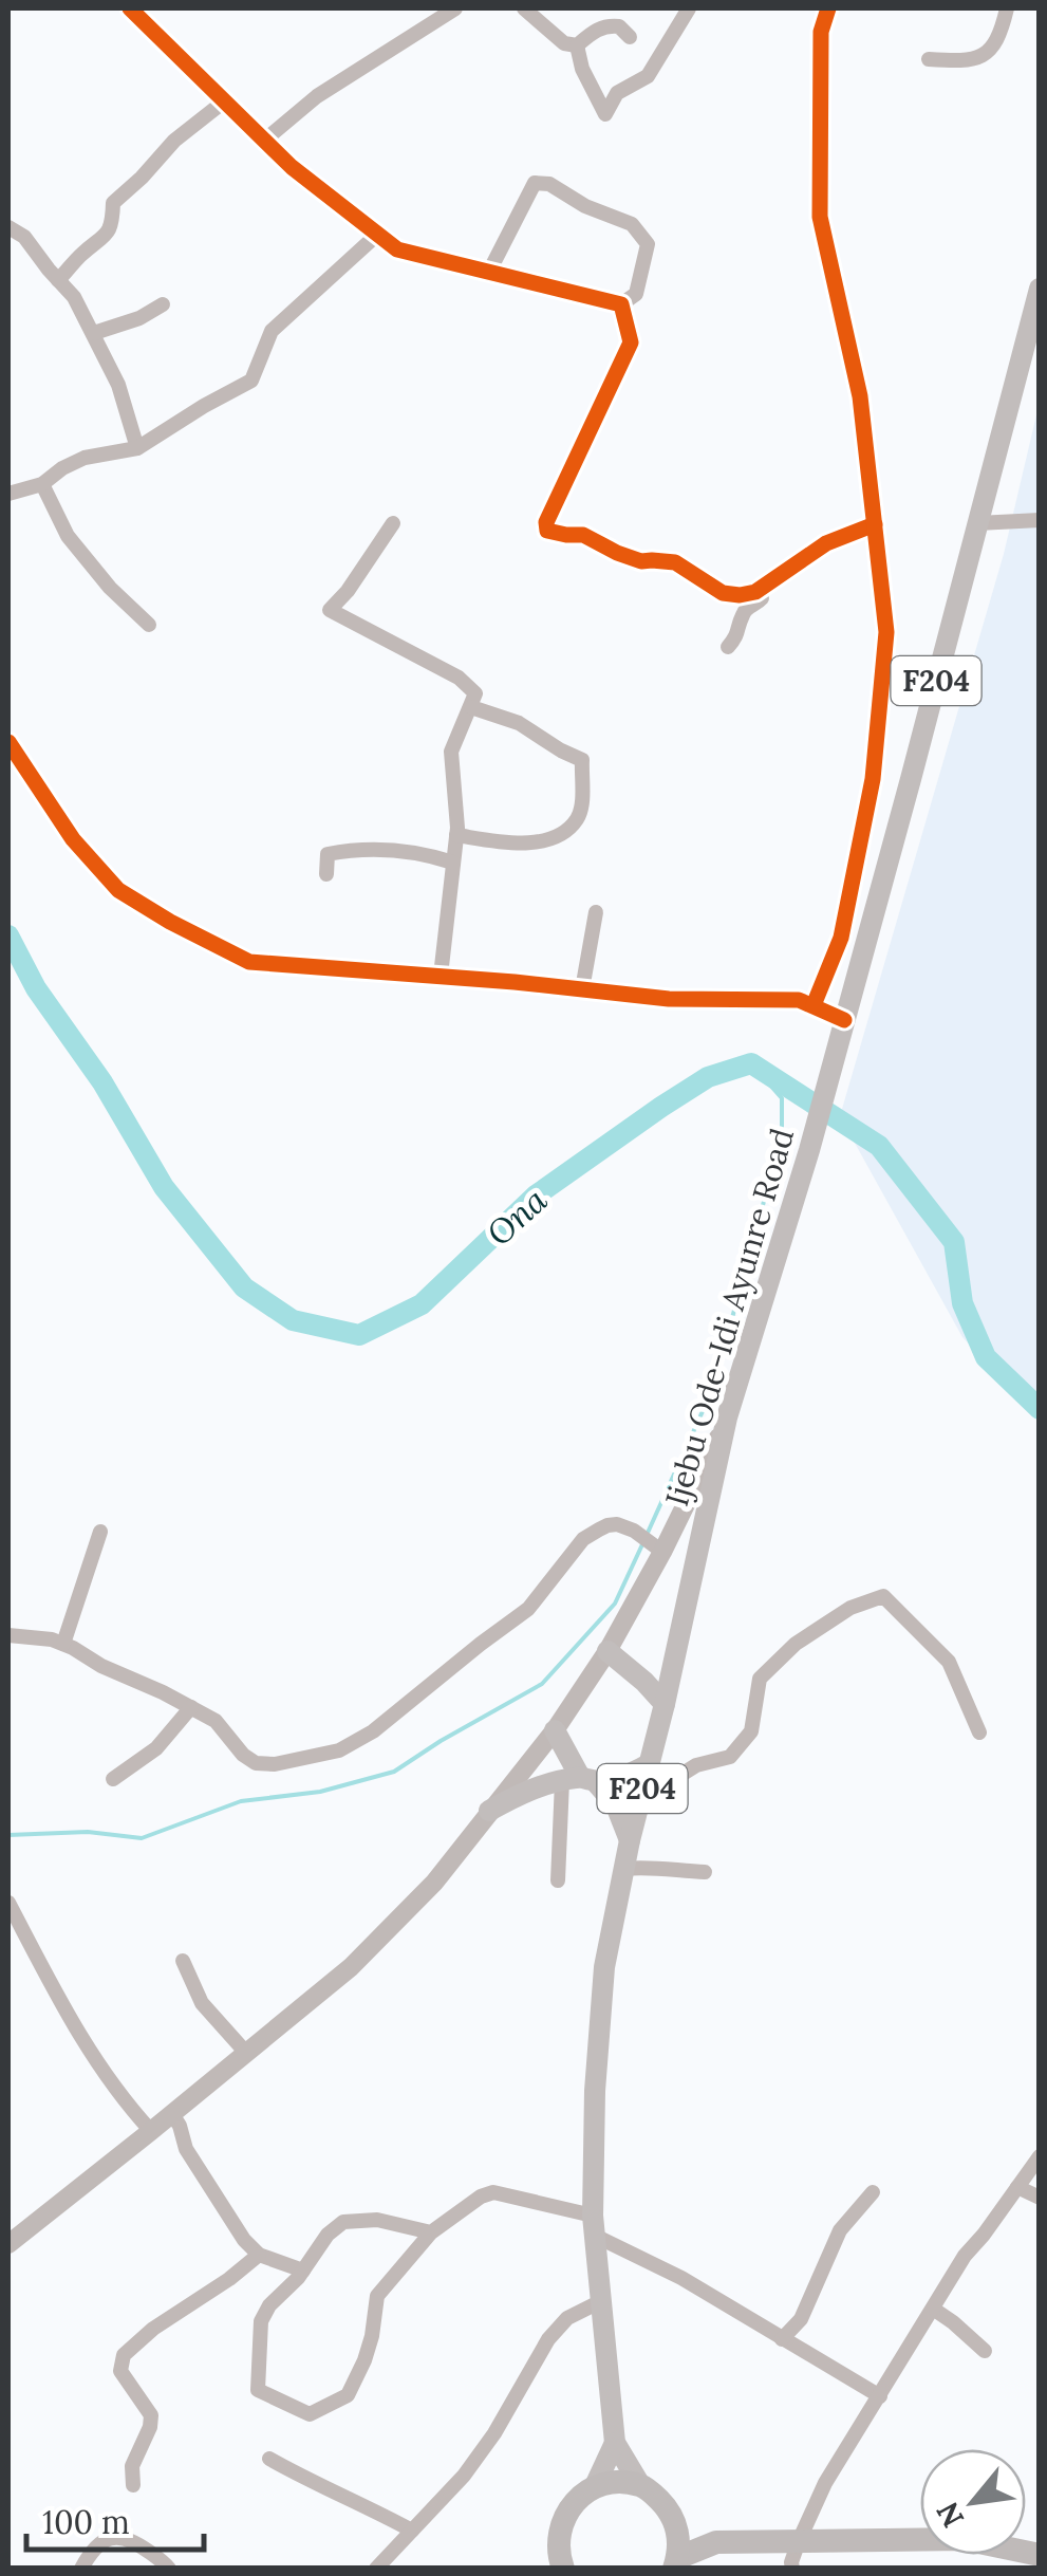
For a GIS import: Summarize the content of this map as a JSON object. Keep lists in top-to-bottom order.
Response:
{
  "streets": {
    "main road": ["F204", "Ijebu Ode-Idi Ayunre Road"]
  },
  "crossings": [
    ["F204", "Ijebu Ode-Idi Ayunre Road"]
  ],
  "water": ["Ona"],
  "scale_bar": "100 m",
  "north": "bottom left"
}
